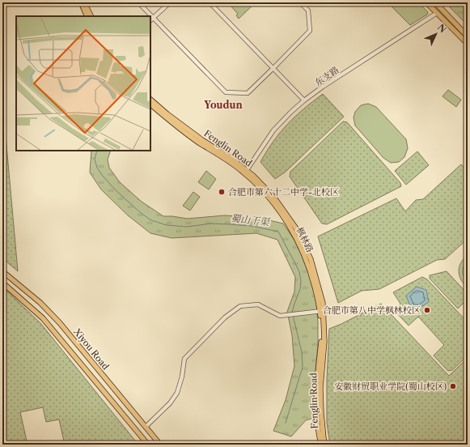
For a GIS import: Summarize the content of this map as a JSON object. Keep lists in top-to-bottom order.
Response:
{
  "streets": {
    "main road": ["Fenglin Road", "枫林路", "Xiyou Road"],
    "street": ["东支路"]
  },
  "crossings": [
    ["东支路", "Fenglin Road"],
    ["东支路", "枫林路"],
    ["Fenglin Road", "枫林路"]
  ],
  "districts": ["Youdun"],
  "water": ["蜀山干渠"],
  "places": ["合肥市第六十二中学-北校区", "合肥市第八中学枫林校区", "安徽财贸职业学院(蜀山校区)"],
  "north": "top right"
}
